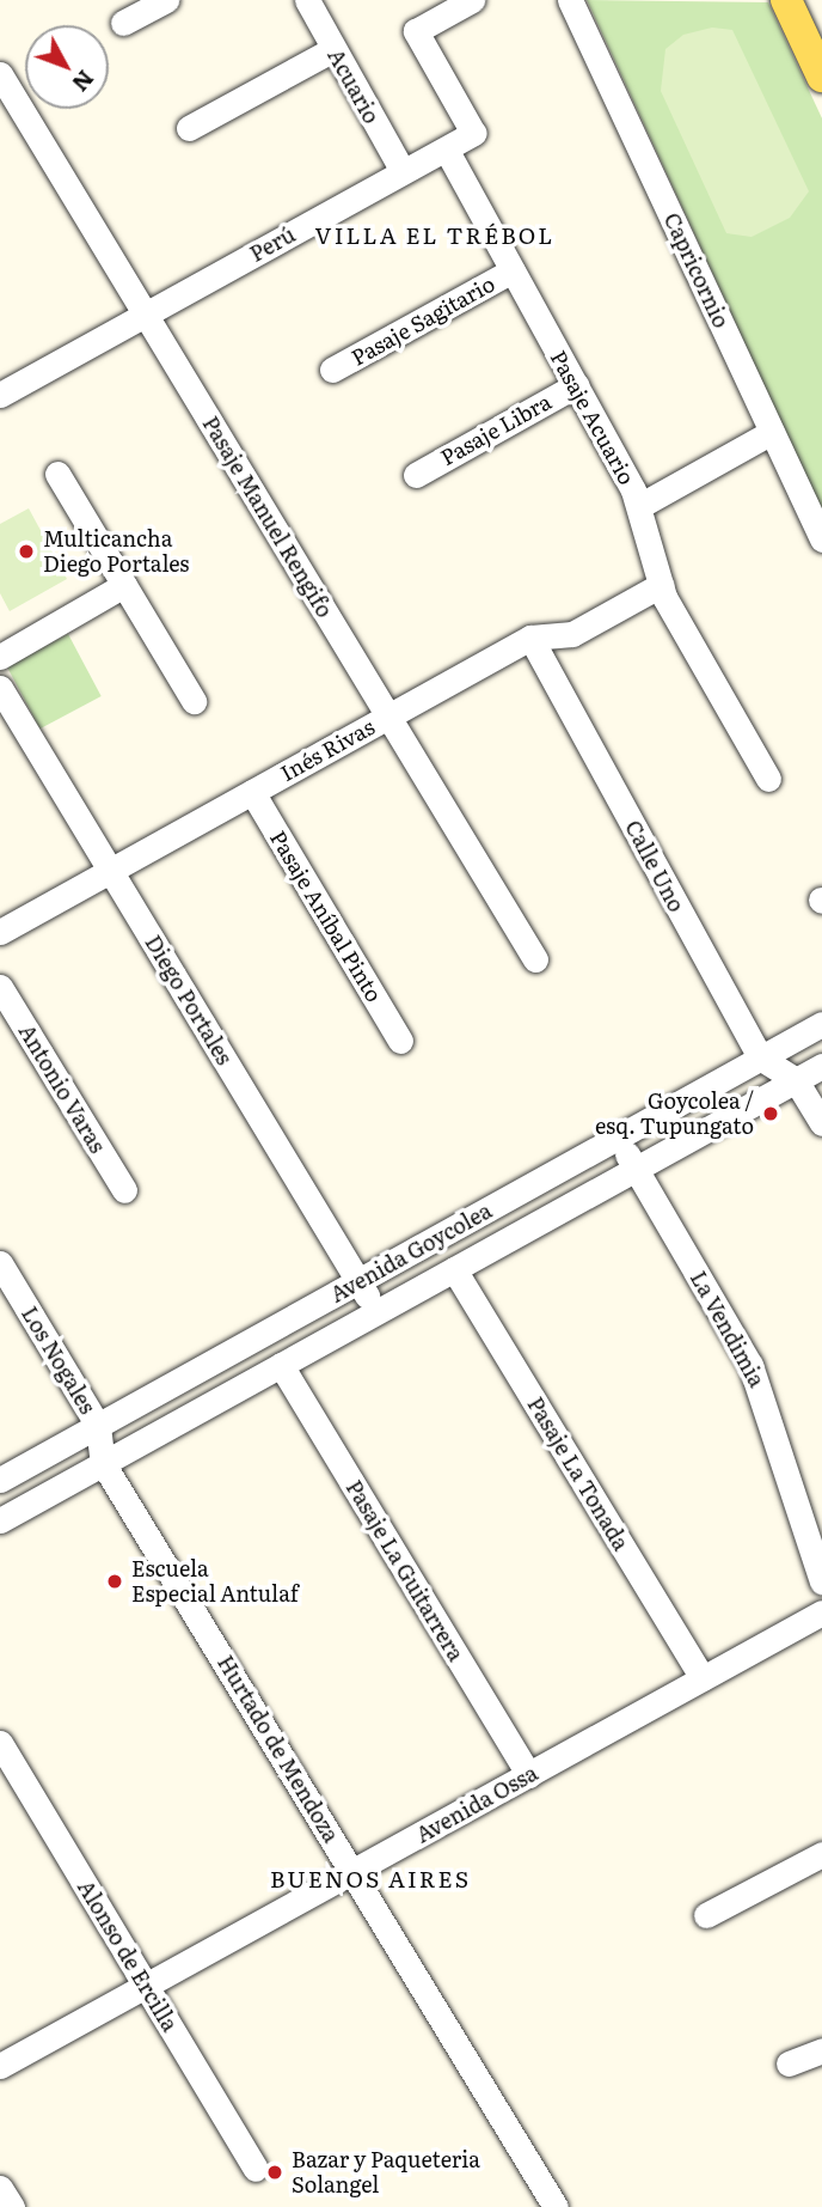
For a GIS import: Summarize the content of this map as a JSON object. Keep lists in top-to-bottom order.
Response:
{
  "streets": {
    "street": [
      "Acuario",
      "Perú",
      "Capricornio",
      "Pasaje Sagitario",
      "Pasaje Acuario",
      "Pasaje Libra",
      "Pasaje Manuel Rengifo",
      "Inés Rivas",
      "Calle Uno",
      "Pasaje Aníbal Pinto",
      "Diego Portales",
      "Antonio Varas",
      "Avenida Goycolea",
      "La Vendimia",
      "Los Nogales",
      "Pasaje La Tonada",
      "Pasaje La Guitarrera",
      "Hurtado de Mendoza",
      "Avenida Ossa",
      "Alonso de Ercilla"
    ]
  },
  "crossings": [
    ["Acuario", "Perú"],
    ["Perú", "Pasaje Acuario"],
    ["Perú", "Pasaje Manuel Rengifo"],
    ["Pasaje Sagitario", "Pasaje Acuario"],
    ["Pasaje Acuario", "Pasaje Libra"],
    ["Pasaje Acuario", "Inés Rivas"],
    ["Pasaje Manuel Rengifo", "Inés Rivas"],
    ["Inés Rivas", "Calle Uno"],
    ["Inés Rivas", "Pasaje Aníbal Pinto"],
    ["Inés Rivas", "Diego Portales"],
    ["Calle Uno", "Avenida Goycolea"],
    ["Diego Portales", "Avenida Goycolea"],
    ["Avenida Goycolea", "La Vendimia"],
    ["Avenida Goycolea", "Los Nogales"],
    ["Avenida Goycolea", "Pasaje La Tonada"],
    ["Avenida Goycolea", "Pasaje La Guitarrera"],
    ["Avenida Goycolea", "Hurtado de Mendoza"],
    ["Los Nogales", "Hurtado de Mendoza"],
    ["Pasaje La Tonada", "Avenida Ossa"],
    ["Pasaje La Guitarrera", "Avenida Ossa"],
    ["Hurtado de Mendoza", "Avenida Ossa"],
    ["Avenida Ossa", "Alonso de Ercilla"]
  ],
  "districts": ["VILLA EL TRÉBOL", "BUENOS AIRES"],
  "places": [
    "Multicancha Diego Portales",
    "Goycolea / esq. Tupungato",
    "Escuela Especial Antulaf",
    "Bazar y Paqueteria Solangel"
  ],
  "north": "bottom right"
}
